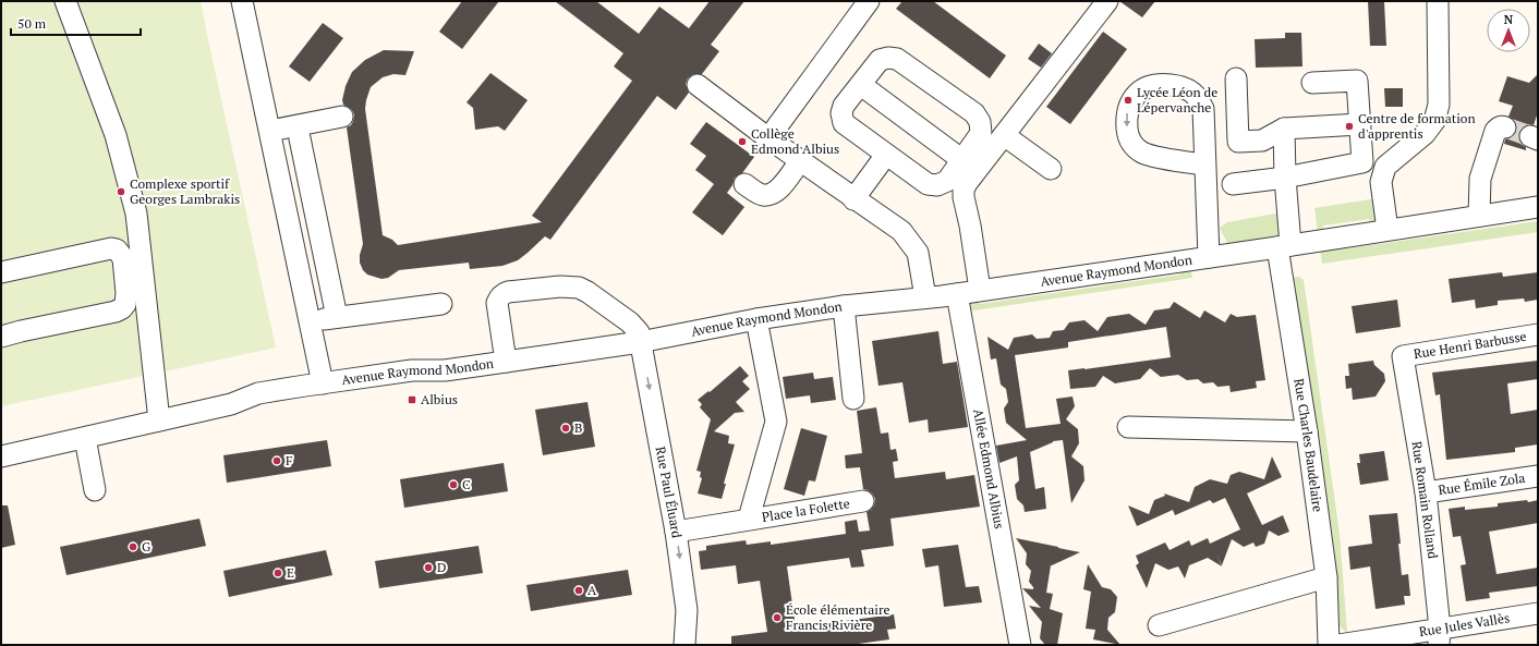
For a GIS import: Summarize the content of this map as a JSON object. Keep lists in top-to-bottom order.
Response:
{
  "streets": {
    "street": [
      "Avenue Raymond Mondon",
      "Rue Henri Barbusse",
      "Rue Charles Baudelaire",
      "Allée Edmond Albius",
      "Rue Émile Zola",
      "Rue Paul Éluard",
      "Rue Romain Rolland",
      "Place la Folette",
      "Rue Jules Vallès"
    ]
  },
  "crossings": [
    ["Avenue Raymond Mondon", "Rue Charles Baudelaire"],
    ["Avenue Raymond Mondon", "Allée Edmond Albius"],
    ["Avenue Raymond Mondon", "Rue Paul Éluard"],
    ["Avenue Raymond Mondon", "Place la Folette"],
    ["Rue Henri Barbusse", "Rue Romain Rolland"],
    ["Rue Émile Zola", "Rue Romain Rolland"],
    ["Rue Paul Éluard", "Place la Folette"],
    ["Rue Romain Rolland", "Rue Jules Vallès"]
  ],
  "one_way": ["Rue Paul Éluard"],
  "places": {
    "other": [
      "Lycée Léon de Lépervanche",
      "Centre de formation d'apprentis",
      "Collège Edmond Albius",
      "Complexe sportif Georges Lambrakis",
      "B",
      "F",
      "C",
      "G",
      "D",
      "E",
      "A",
      "École élémentaire Francis Rivière"
    ],
    "transit": ["Albius"]
  },
  "scale_bar": "50 m",
  "north": "top"
}
